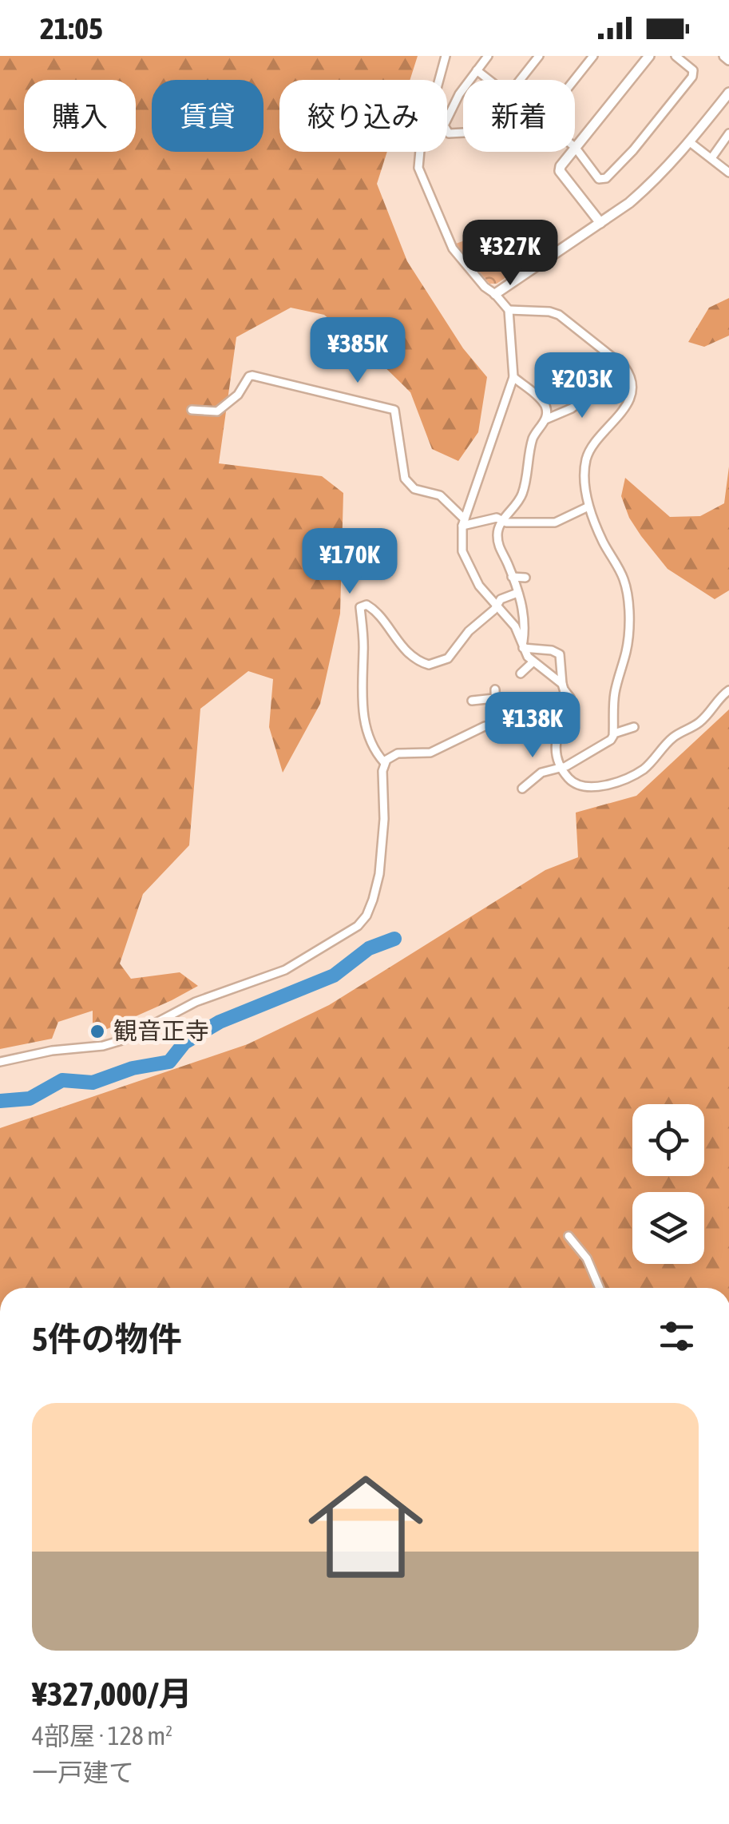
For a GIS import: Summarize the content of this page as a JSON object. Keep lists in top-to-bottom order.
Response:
{
  "places": ["観音正寺"],
  "page": {
    "status": "21:05",
    "chip": [
      "購入",
      "賃貸",
      "絞り込み",
      "新着"
    ],
    "price": [
      "¥327K",
      "¥385K",
      "¥203K",
      "¥170K",
      "¥138K"
    ],
    "heading": "5件の物件",
    "list": [
      {
        "name": "¥327,000/月",
        "note": "4部屋 · 128 m² · 一戸建て"
      }
    ]
  }
}
